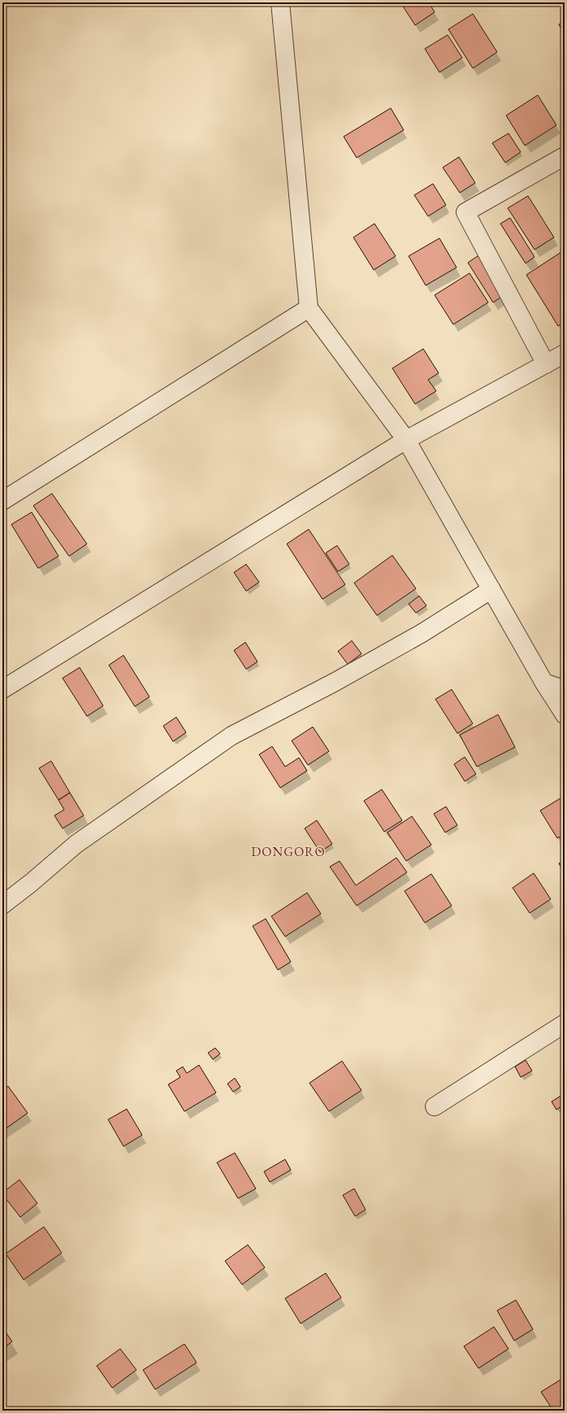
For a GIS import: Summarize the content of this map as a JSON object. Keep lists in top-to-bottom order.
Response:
{
  "districts": ["DONGORO"]
}
